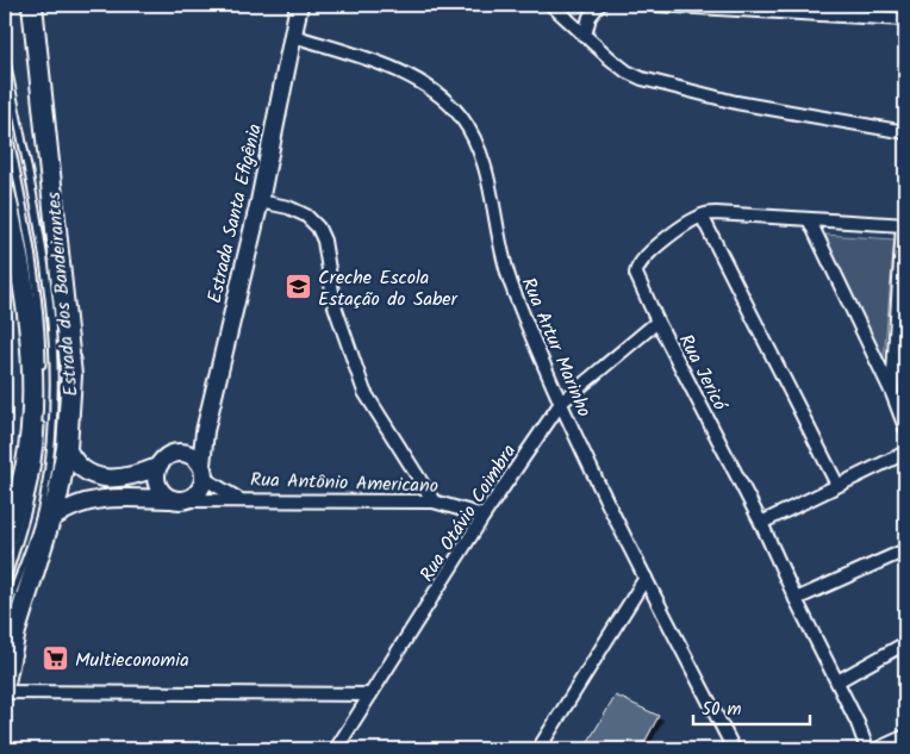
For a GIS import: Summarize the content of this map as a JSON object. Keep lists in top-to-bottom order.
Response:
{
  "streets": {
    "main road": ["Estrada dos Bandeirantes"],
    "street": [
      "Estrada Santa Efigênia",
      "Rua Artur Marinho",
      "Rua Jericó",
      "Rua Antônio Americano",
      "Rua Otávio Coimbra"
    ]
  },
  "crossings": [
    ["Estrada Santa Efigênia", "Rua Artur Marinho"],
    ["Estrada Santa Efigênia", "Rua Antônio Americano"],
    ["Estrada dos Bandeirantes", "Rua Antônio Americano"],
    ["Rua Artur Marinho", "Rua Otávio Coimbra"],
    ["Rua Jericó", "Rua Otávio Coimbra"],
    ["Rua Antônio Americano", "Rua Otávio Coimbra"]
  ],
  "places": {
    "school or university": ["Creche Escola Estação do Saber"],
    "supermarket": ["Multieconomia"]
  },
  "scale_bar": "50 m"
}
